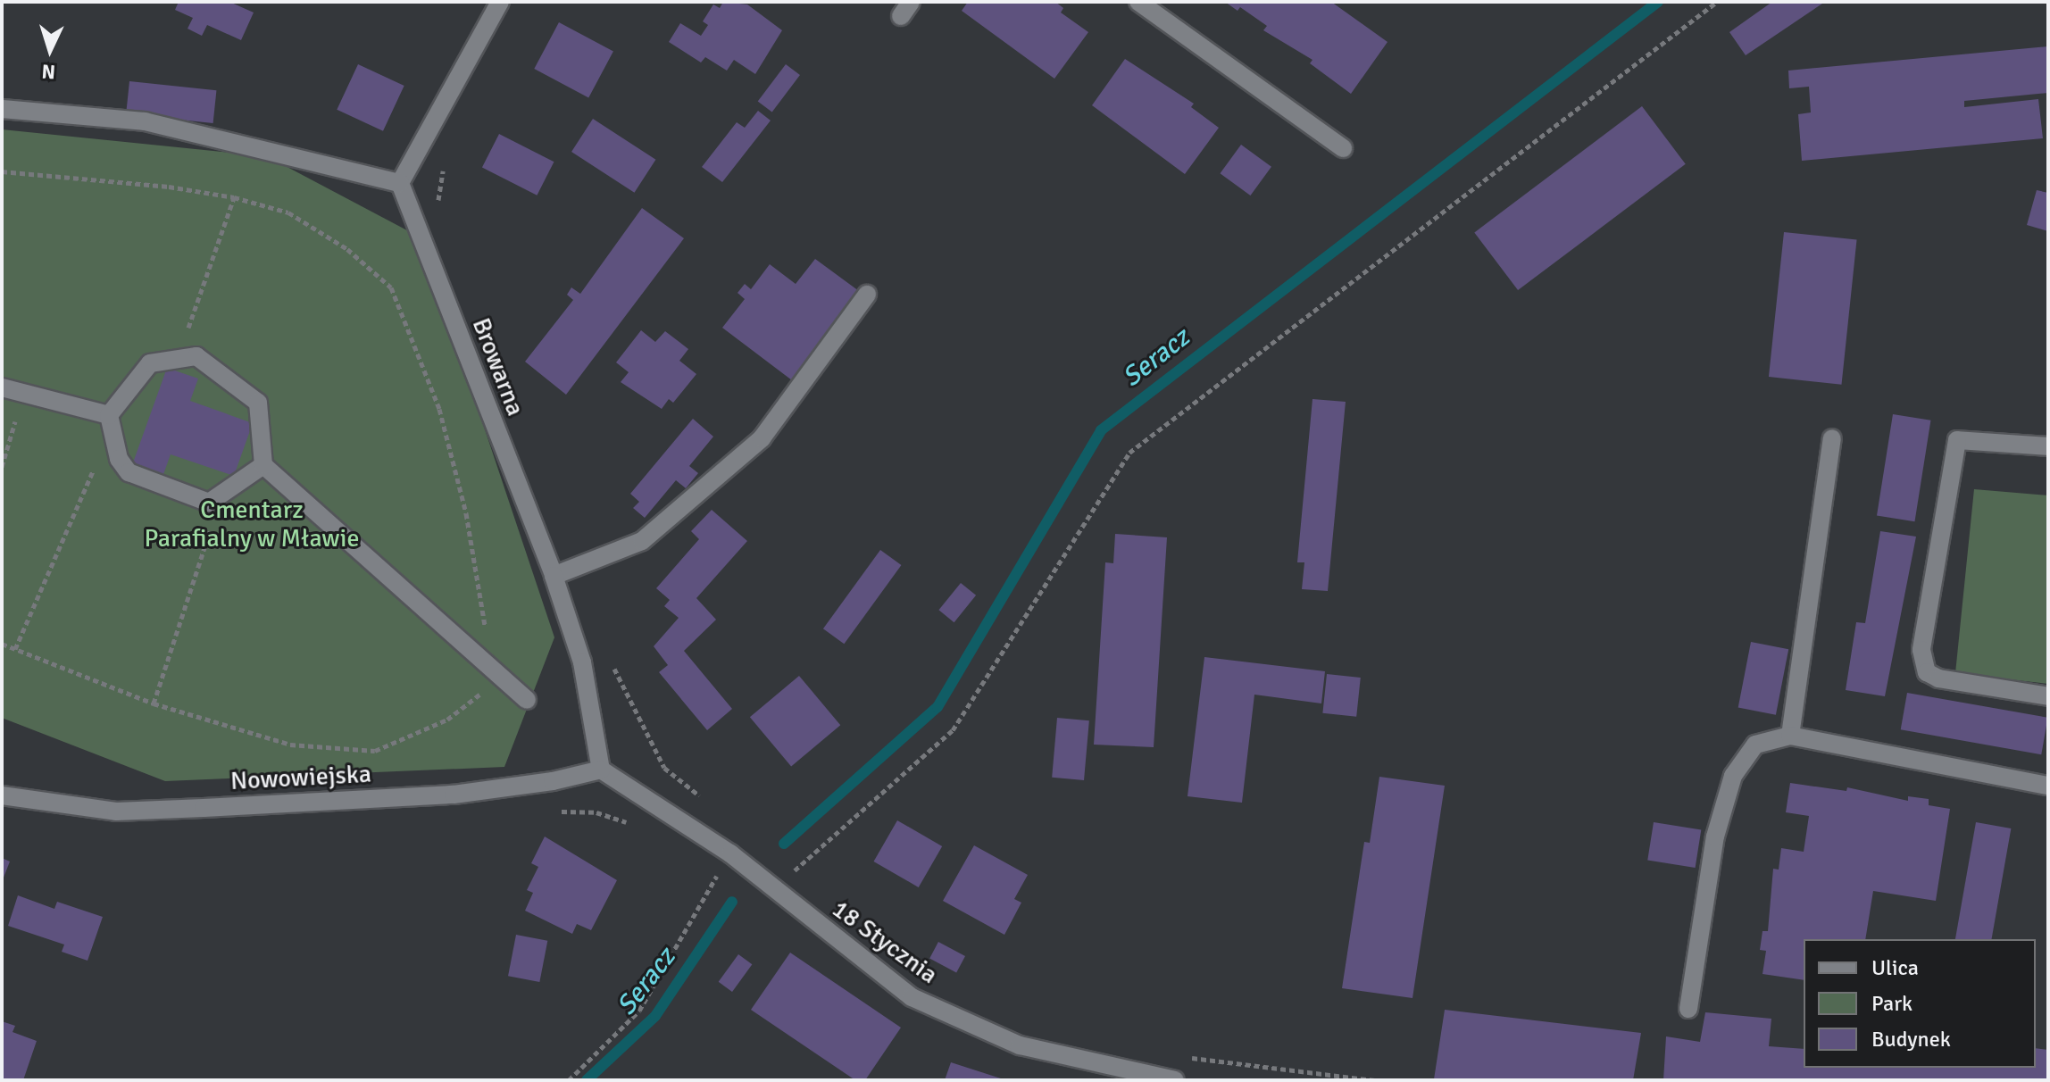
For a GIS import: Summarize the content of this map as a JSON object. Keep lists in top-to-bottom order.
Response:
{
  "streets": {
    "street": ["Browarna", "Nowowiejska", "18 Stycznia"]
  },
  "crossings": [
    ["Browarna", "Nowowiejska"],
    ["Browarna", "18 Stycznia"],
    ["Nowowiejska", "18 Stycznia"]
  ],
  "water": ["Seracz"],
  "parks": ["Cmentarz Parafialny w Mławie"],
  "legend": ["Ulica", "Park", "Budynek"],
  "north": "bottom"
}
